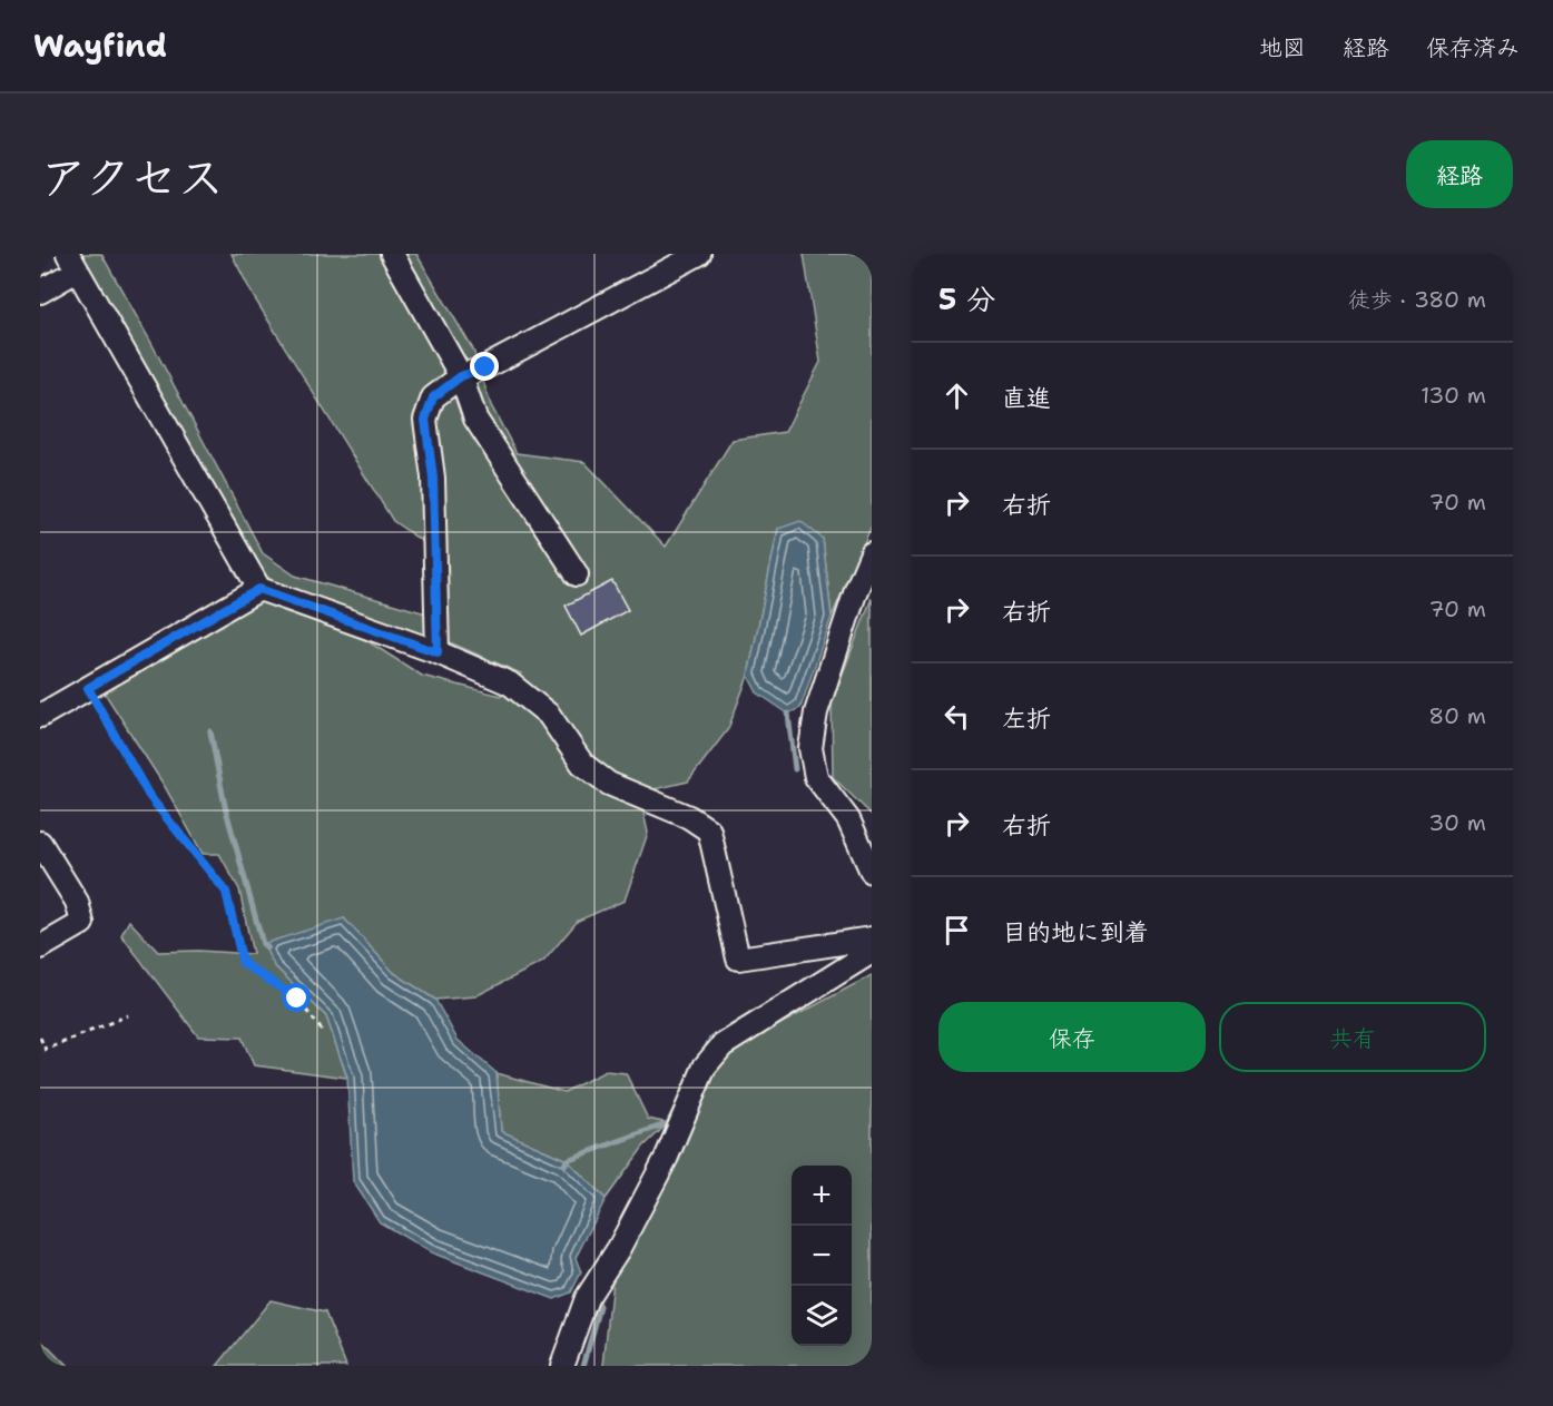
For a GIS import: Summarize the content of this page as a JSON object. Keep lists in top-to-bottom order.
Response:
{
  "page": {
    "header": "Wayfind",
    "nav": ["地図", "経路", "保存済み"],
    "title": "アクセス",
    "buttons": [
      "経路",
      ["保存", "共有"]
    ],
    "heading": ["5 分", "徒歩 · 380 m"],
    "list": [
      ["直進", "130 m"],
      ["右折", "70 m"],
      ["右折", "70 m"],
      ["左折", "80 m"],
      ["右折", "30 m"],
      "目的地に到着"
    ],
    "map_buttons": ["+", "−"]
  }
}
